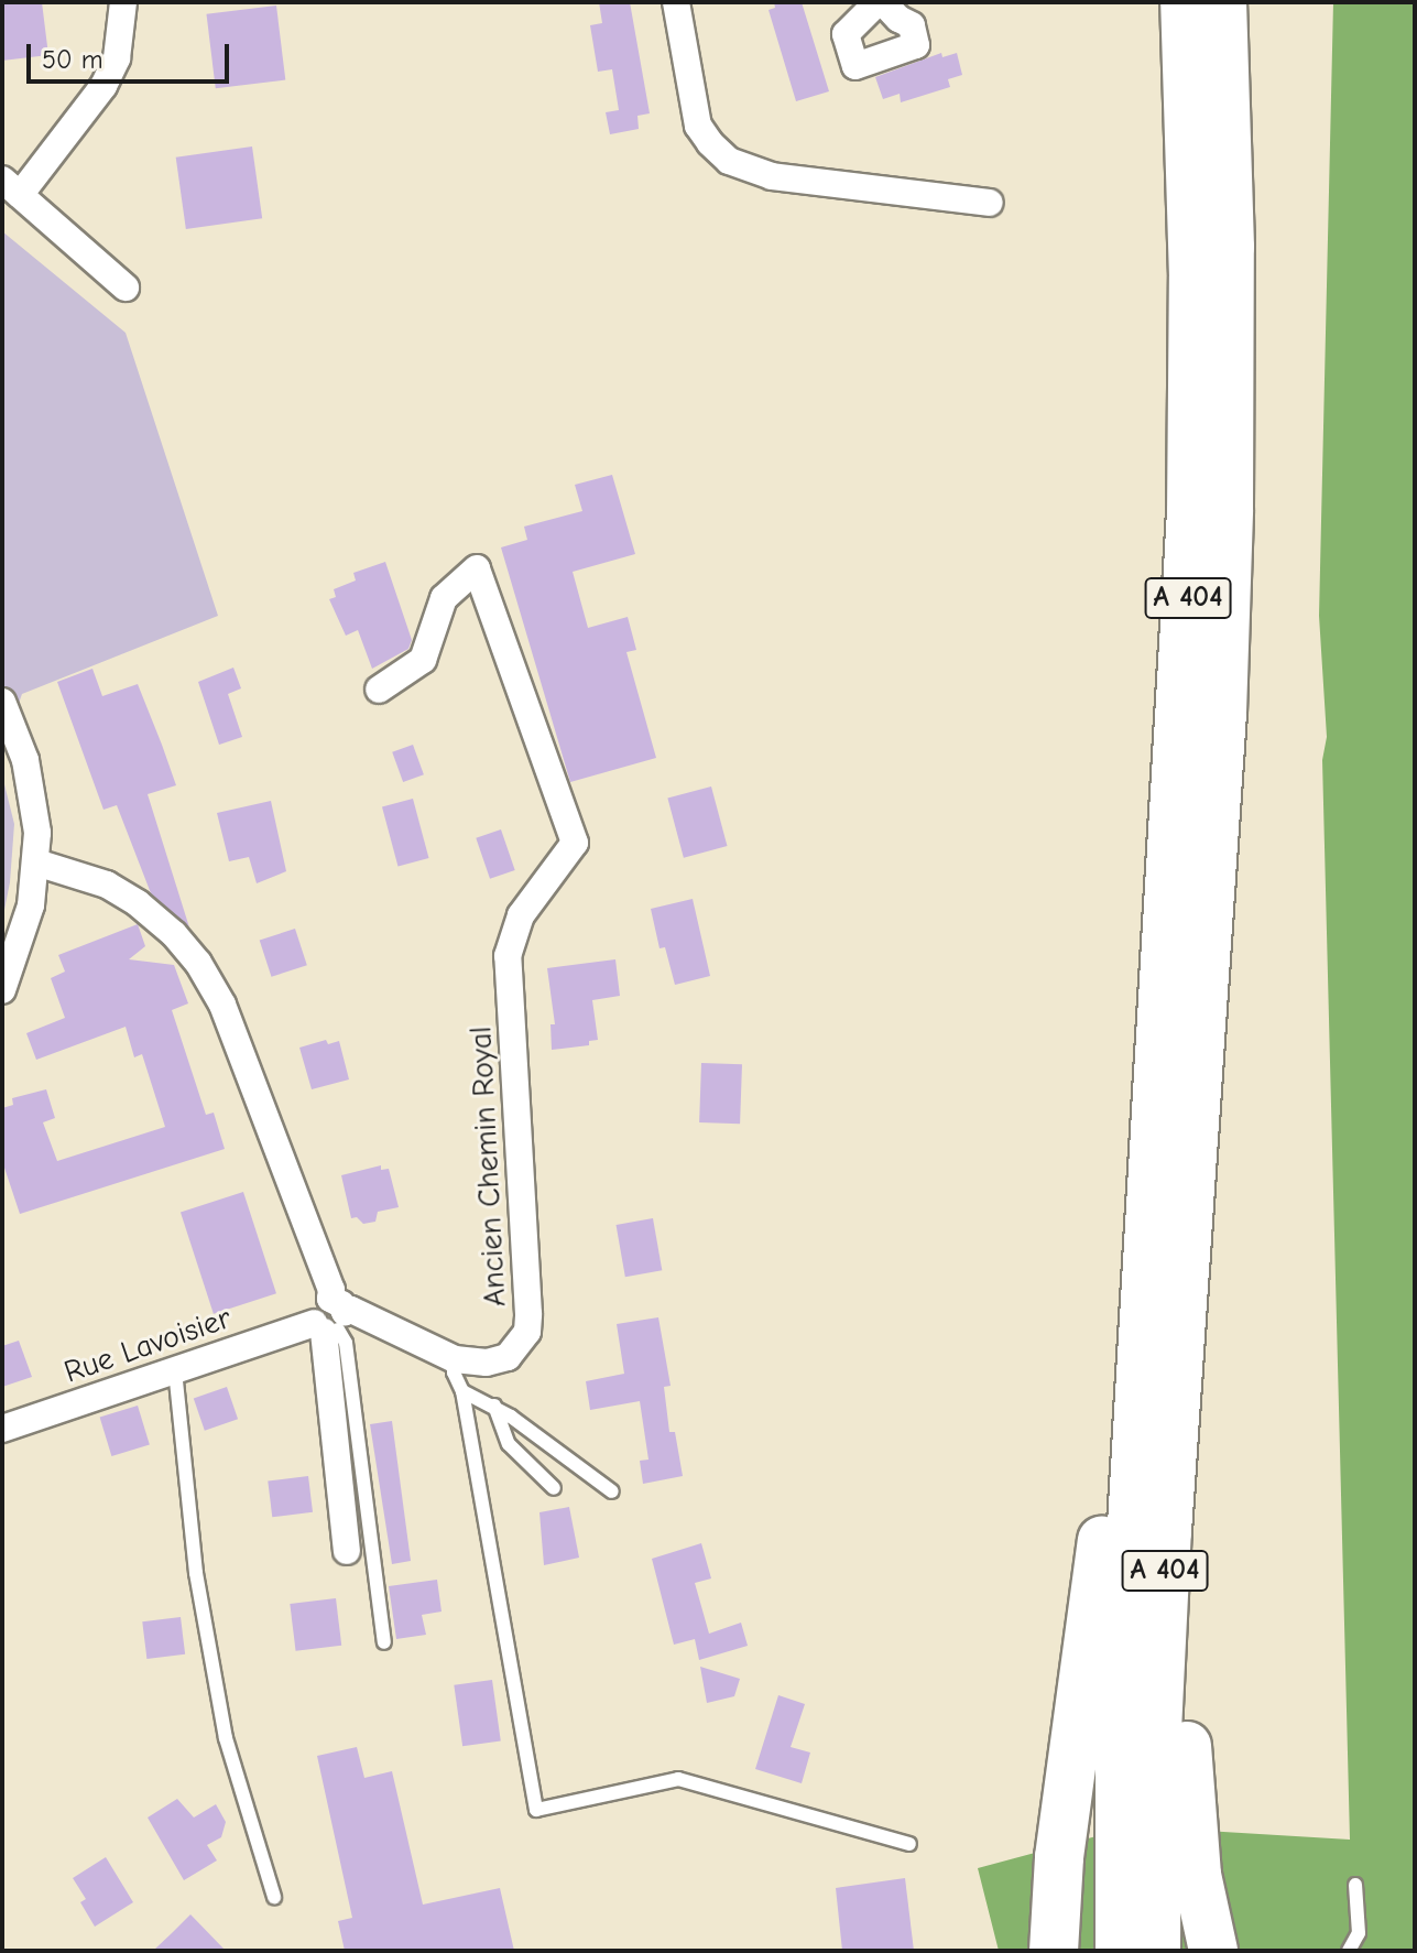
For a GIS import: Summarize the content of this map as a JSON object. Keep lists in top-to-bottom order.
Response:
{
  "streets": {
    "highway": ["A 404"],
    "street": ["Ancien Chemin Royal", "Rue Lavoisier"]
  },
  "crossings": [
    ["Ancien Chemin Royal", "Rue Lavoisier"]
  ],
  "scale_bar": "50 m"
}
